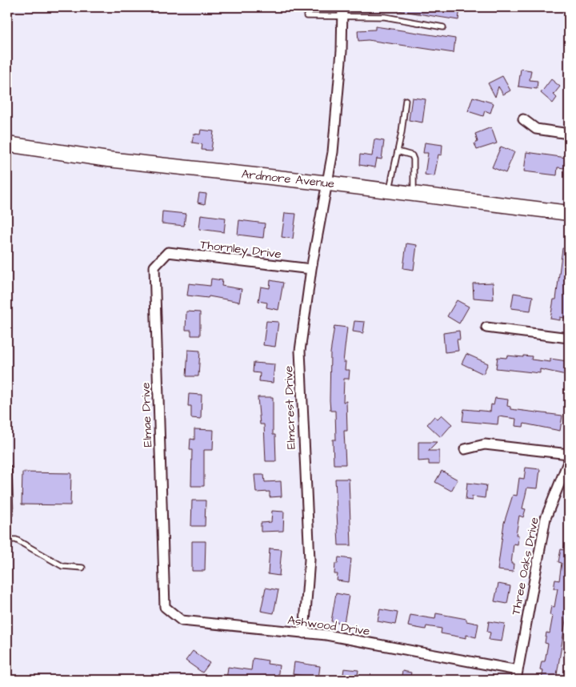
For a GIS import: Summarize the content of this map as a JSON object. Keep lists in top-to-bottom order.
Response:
{
  "streets": {
    "main road": ["Ardmore Avenue"],
    "street": [
      "Thornley Drive",
      "Elmcrest Drive",
      "Elmae Drive",
      "Three Oaks Drive",
      "Ashwood Drive"
    ]
  },
  "crossings": [
    ["Ardmore Avenue", "Elmcrest Drive"],
    ["Thornley Drive", "Elmcrest Drive"],
    ["Thornley Drive", "Elmae Drive"],
    ["Elmcrest Drive", "Ashwood Drive"],
    ["Elmae Drive", "Ashwood Drive"],
    ["Three Oaks Drive", "Ashwood Drive"]
  ]
}
